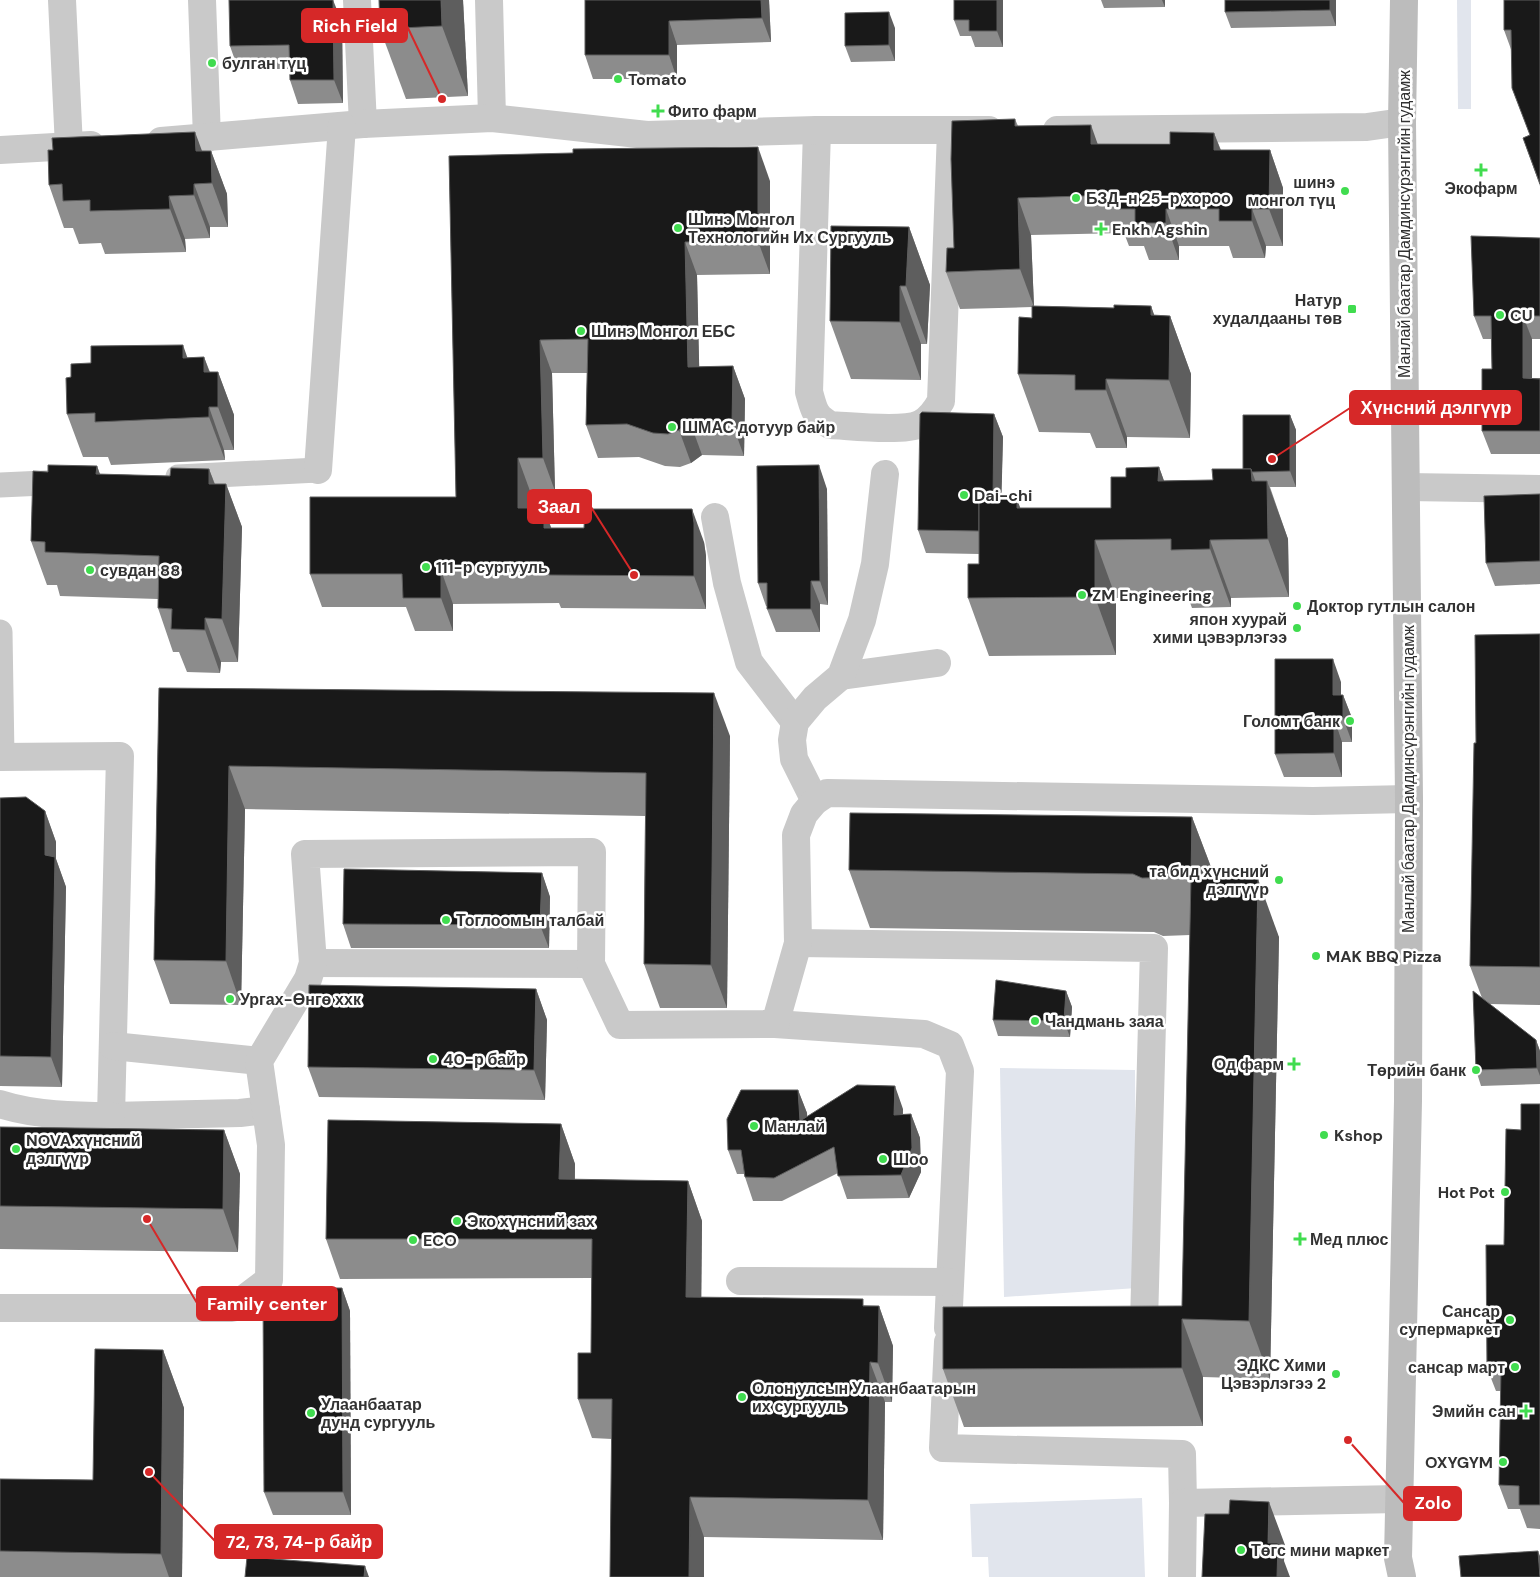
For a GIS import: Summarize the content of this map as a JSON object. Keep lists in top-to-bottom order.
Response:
{
  "streets": {
    "main road": ["Манлай баатар Дамдинсүрэнгийн гудамж"]
  },
  "places": {
    "other": [
      "булган түц",
      "Tomato",
      "Rich Field",
      "шинэ монгол түц",
      "БЗД-н 25-р хороо",
      "Шинэ Монгол Технологийн Их Сургууль",
      "CU",
      "Шинэ Монгол ЕБС",
      "ШМАС дотуур байр",
      "Хүнсний дэлгүүр",
      "Dai-chi",
      "111-р сургууль",
      "сувдан 88",
      "Заал",
      "ZM Engineering",
      "Доктор гутлын салон",
      "япон хуурай хими цэвэрлэгээ",
      "Голомт банк",
      "та бид хүнсний дэлгүүр",
      "Тоглоомын талбай",
      "MAK BBQ Pizza",
      "Ургах-Өнгө ххк",
      "Чандмань заяа",
      "40-р байр",
      "Төрийн банк",
      "Манлай",
      "Kshop",
      "NOVA хүнсний дэлгүүр",
      "Шоо",
      "Hot Pot",
      "Family center",
      "Эко хүнсний зах",
      "ECO",
      "Сансар супермаркет",
      "сансар март",
      "ЭДКС Хими Цэвэрлэгээ 2",
      "Олон улсын Улаанбаатарын их сургууль",
      "Улаанбаатар дунд сургууль",
      "Zolo",
      "OXYGYM",
      "72, 73, 74-р байр",
      "Төгс мини маркет"
    ],
    "health": [
      "Фито фарм",
      "Экофарм",
      "Enkh Agshin",
      "Од фарм",
      "Мед плюс",
      "Эмийн сан"
    ],
    "transit": ["Натур худалдааны төв"]
  }
}
